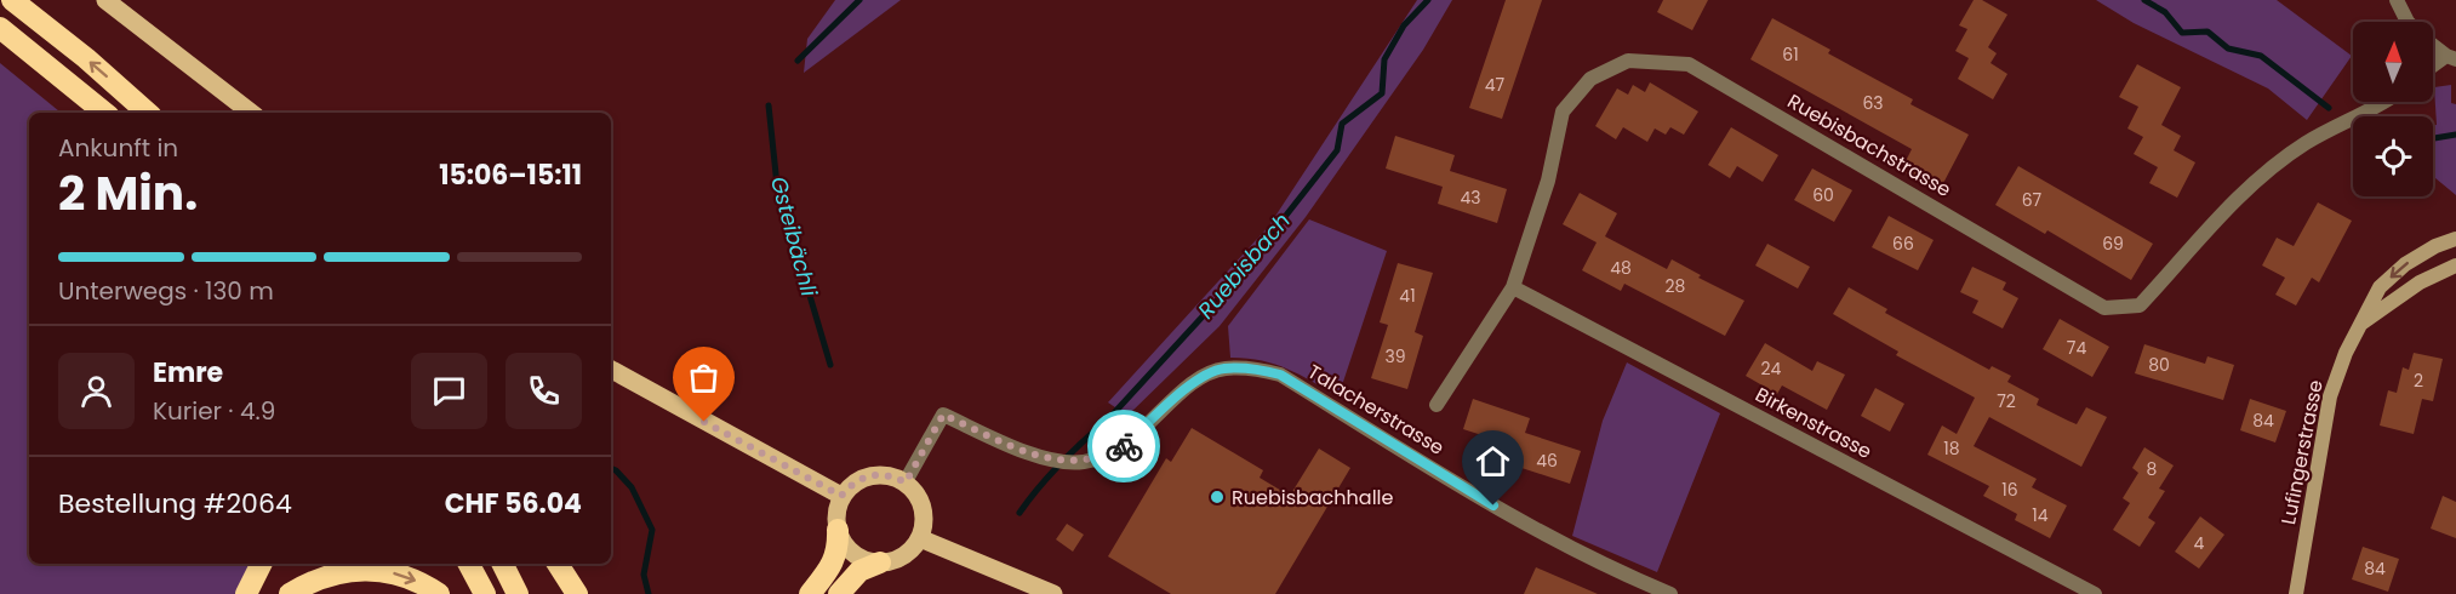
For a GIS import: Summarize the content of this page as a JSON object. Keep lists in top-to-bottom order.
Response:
{
  "streets": {
    "main road": ["Lufingerstrasse"],
    "street": ["Ruebisbachstrasse", "Talacherstrasse", "Birkenstrasse"]
  },
  "crossings": [
    ["Ruebisbachstrasse", "Birkenstrasse"]
  ],
  "water": ["Gsteibächli", "Ruebisbach"],
  "places": ["Ruebisbachhalle"],
  "house_numbers": [
    "61",
    "47",
    "63",
    "60",
    "43",
    "67",
    "66",
    "69",
    "48",
    "28",
    "41",
    "74",
    "39",
    "80",
    "24",
    "2",
    "72",
    "84",
    "18",
    "46",
    "8",
    "16",
    "14",
    "4",
    "84"
  ],
  "north": "top",
  "page": {
    "heading": ["2 Min.", "Ankunft in", "15:06–15:11"],
    "panel": [
      "Emre",
      "Kurier · 4.9",
      "Bestellung #2064",
      "CHF 56.04"
    ],
    "bar": "Unterwegs · 130 m"
  }
}
